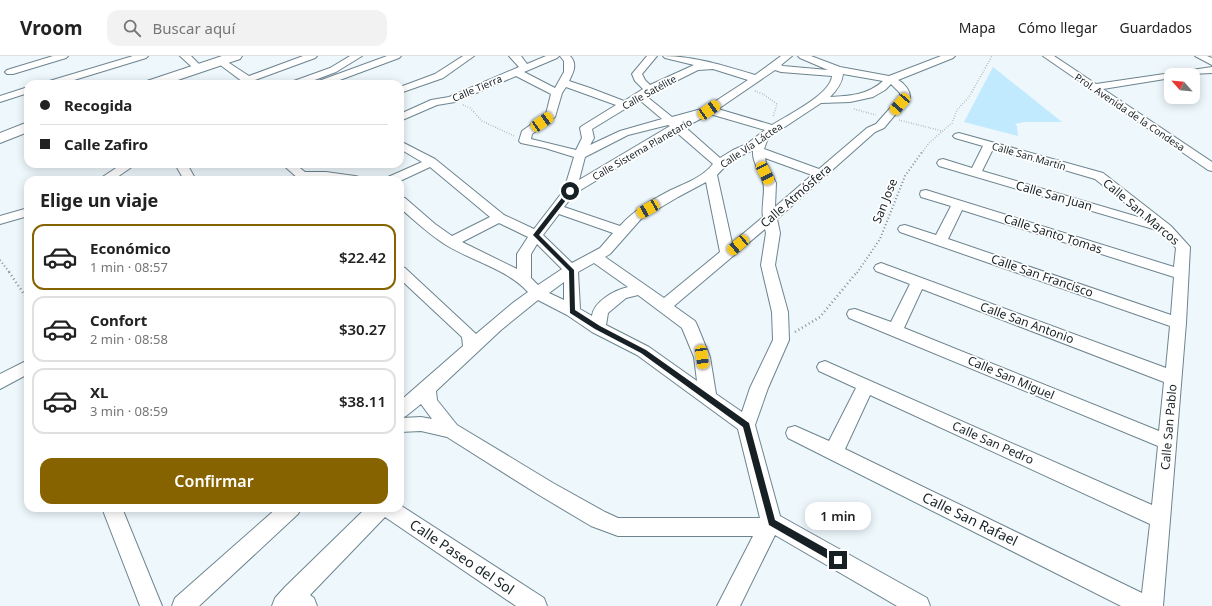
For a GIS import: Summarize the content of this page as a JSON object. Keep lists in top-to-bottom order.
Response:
{
  "streets": {
    "street": [
      "Calle Tierra",
      "Calle Satélite",
      "Prol. Avenida de la Condesa",
      "Calle Vía Láctea",
      "Calle Sistema Planetario",
      "Calle San Martín",
      "Calle Atmósfera",
      "Calle San Juan",
      "Calle San Marcos",
      "Calle Santo Tomas",
      "Calle San Francisco",
      "Calle San Antonio",
      "Calle San Miguel",
      "Calle San Pablo",
      "Calle San Pedro",
      "Calle San Rafael",
      "Calle Paseo del Sol"
    ],
    "path": ["San Jose"]
  },
  "crossings": [
    ["Calle San Martín", "Calle San Marcos"],
    ["Calle San Juan", "Calle San Marcos"],
    ["Calle San Marcos", "Calle San Pablo"],
    ["Calle Santo Tomas", "Calle San Pablo"],
    ["Calle San Francisco", "Calle San Pablo"],
    ["Calle San Antonio", "Calle San Pablo"],
    ["Calle San Miguel", "Calle San Pablo"],
    ["Calle San Pablo", "Calle San Pedro"]
  ],
  "north": "top left",
  "page": {
    "header": "Vroom",
    "search": "Buscar aquí",
    "nav": ["Mapa", "Cómo llegar", "Guardados"],
    "banner": ["Recogida", "Calle Zafiro"],
    "heading": "Elige un viaje",
    "list": [
      {
        "name": "Económico",
        "note": "1 min · 08:57",
        "value": "$22.42"
      },
      {
        "name": "Confort",
        "note": "2 min · 08:58",
        "value": "$30.27"
      },
      {
        "name": "XL",
        "note": "3 min · 08:59",
        "value": "$38.11"
      }
    ],
    "buttons": "Confirmar",
    "bubble": "1 min"
  }
}
